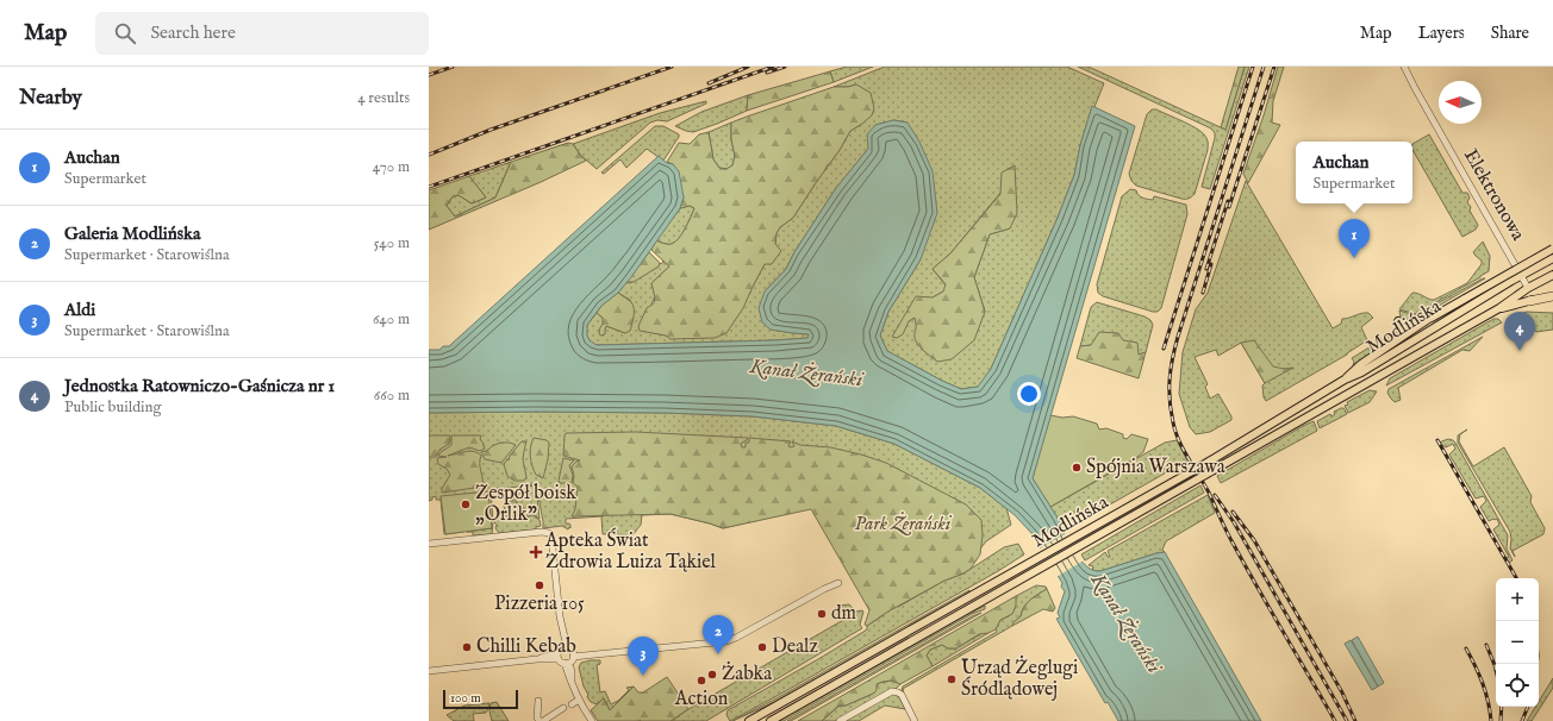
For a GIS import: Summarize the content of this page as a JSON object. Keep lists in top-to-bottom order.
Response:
{
  "streets": {
    "main road": ["Modlińska"],
    "street": ["Elektronowa"]
  },
  "crossings": [
    ["Elektronowa", "Modlińska"]
  ],
  "water": ["Kanał Żerański"],
  "parks": ["Park Żerański"],
  "places": {
    "other": [
      "Spójnia Warszawa",
      "Zespół boisk „Orlik”",
      "Pizzeria 105",
      "dm",
      "Chilli Kebab",
      "Dealz",
      "Żabka",
      "Urząd Żeglugi Śródlądowej",
      "Action"
    ],
    "health": ["Apteka Świat Zdrowia Luiza Tąkiel"]
  },
  "scale_bar": "100 m",
  "north": "left",
  "page": {
    "header": "Map",
    "search": "Search here",
    "nav": ["Map", "Layers", "Share"],
    "heading": ["Nearby", "4 results"],
    "list": [
      {
        "mark": "1",
        "name": "Auchan",
        "note": "Supermarket",
        "value": "470 m"
      },
      {
        "mark": "2",
        "name": "Galeria Modlińska",
        "note": "Supermarket · Starowiślna",
        "value": "540 m"
      },
      {
        "mark": "3",
        "name": "Aldi",
        "note": "Supermarket · Starowiślna",
        "value": "640 m"
      },
      {
        "mark": "4",
        "name": "Jednostka Ratowniczo-Gaśnicza nr 1",
        "note": "Public building",
        "value": "660 m"
      }
    ],
    "popup": ["Auchan", "Supermarket"],
    "pins": [
      "1",
      "4",
      "2",
      "3"
    ],
    "map_buttons": ["+", "−"],
    "scale": "100 m"
  }
}
